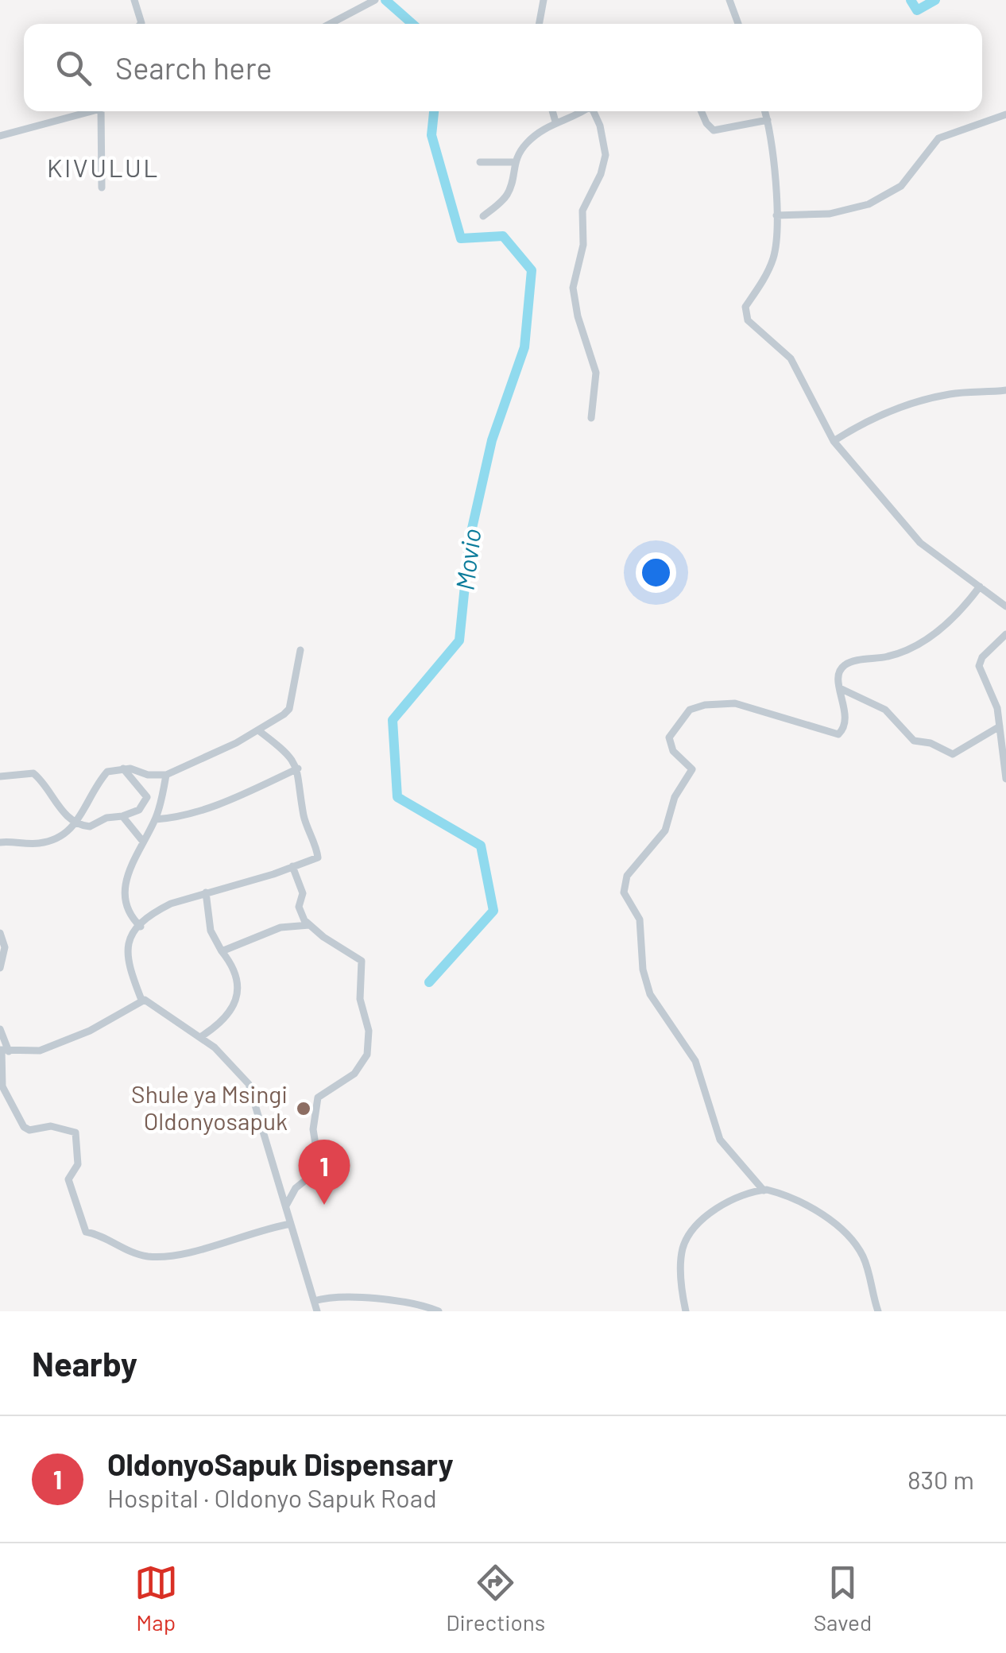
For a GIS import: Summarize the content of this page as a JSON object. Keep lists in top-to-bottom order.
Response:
{
  "districts": ["KIVULUL"],
  "water": ["Movio"],
  "places": ["Shule ya Msingi Oldonyosapuk"],
  "page": {
    "search": "Search here",
    "pins": "1",
    "heading": "Nearby",
    "list": [
      {
        "mark": "1",
        "name": "OldonyoSapuk Dispensary",
        "note": "Hospital · Oldonyo Sapuk Road",
        "value": "830 m"
      }
    ],
    "nav": ["Map", "Directions", "Saved"]
  }
}
